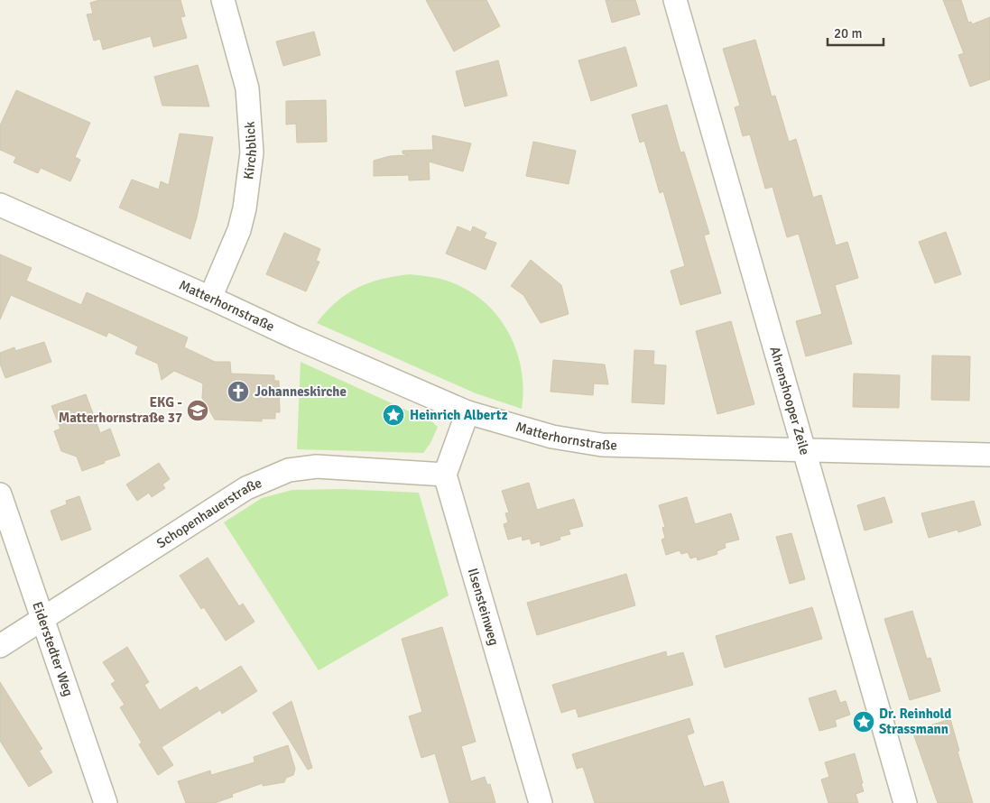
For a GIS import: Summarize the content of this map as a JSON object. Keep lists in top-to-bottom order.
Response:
{
  "streets": {
    "street": [
      "Kirchblick",
      "Matterhornstraße",
      "Ahrenshooper Zeile",
      "Schopenhauerstraße",
      "Ilsensteinweg",
      "Eiderstedter Weg"
    ]
  },
  "crossings": [
    ["Kirchblick", "Matterhornstraße"],
    ["Matterhornstraße", "Ahrenshooper Zeile"],
    ["Schopenhauerstraße", "Ilsensteinweg"],
    ["Schopenhauerstraße", "Eiderstedter Weg"]
  ],
  "places": {
    "church": ["Johanneskirche"],
    "school or university": ["EKG - Matterhornstraße 37"],
    "place": ["Heinrich Albertz", "Dr. Reinhold Strassmann"]
  },
  "scale_bar": "20 m"
}
